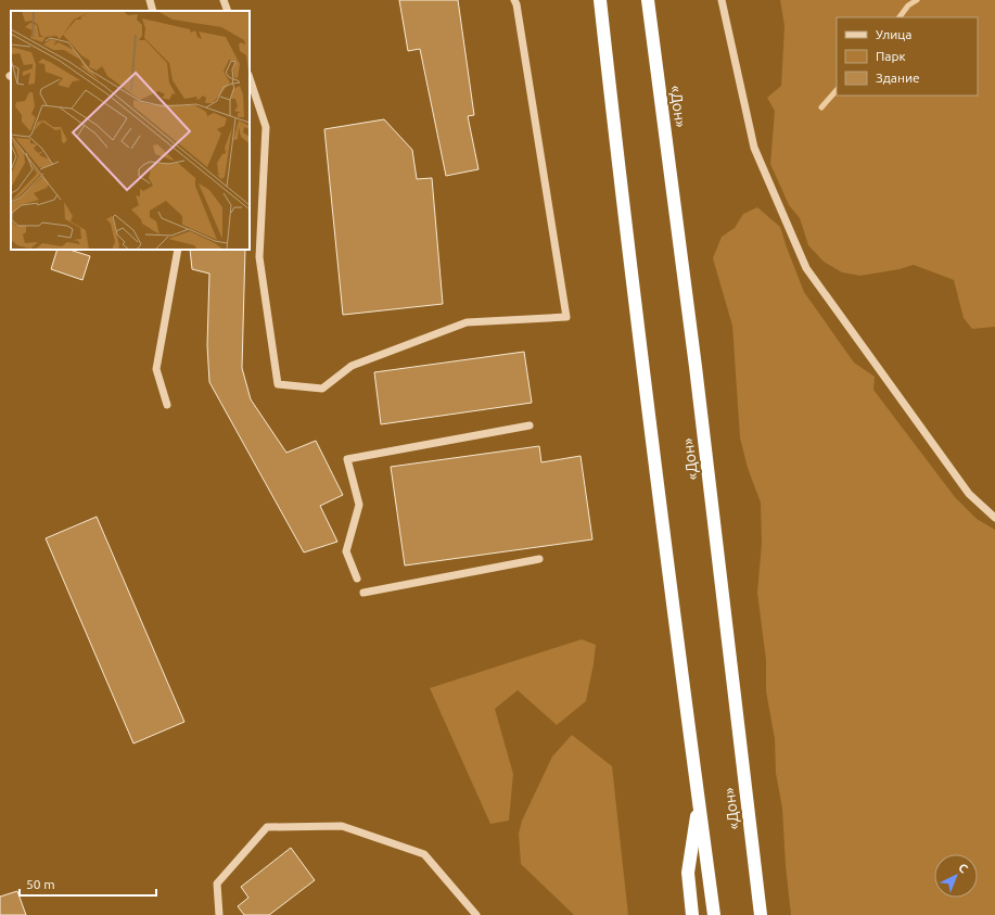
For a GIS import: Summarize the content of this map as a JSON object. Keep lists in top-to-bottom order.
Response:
{
  "streets": {
    "highway": ["«Дон»"]
  },
  "legend": ["Улица", "Парк", "Здание"],
  "scale_bar": "50 m",
  "north": "top right"
}
